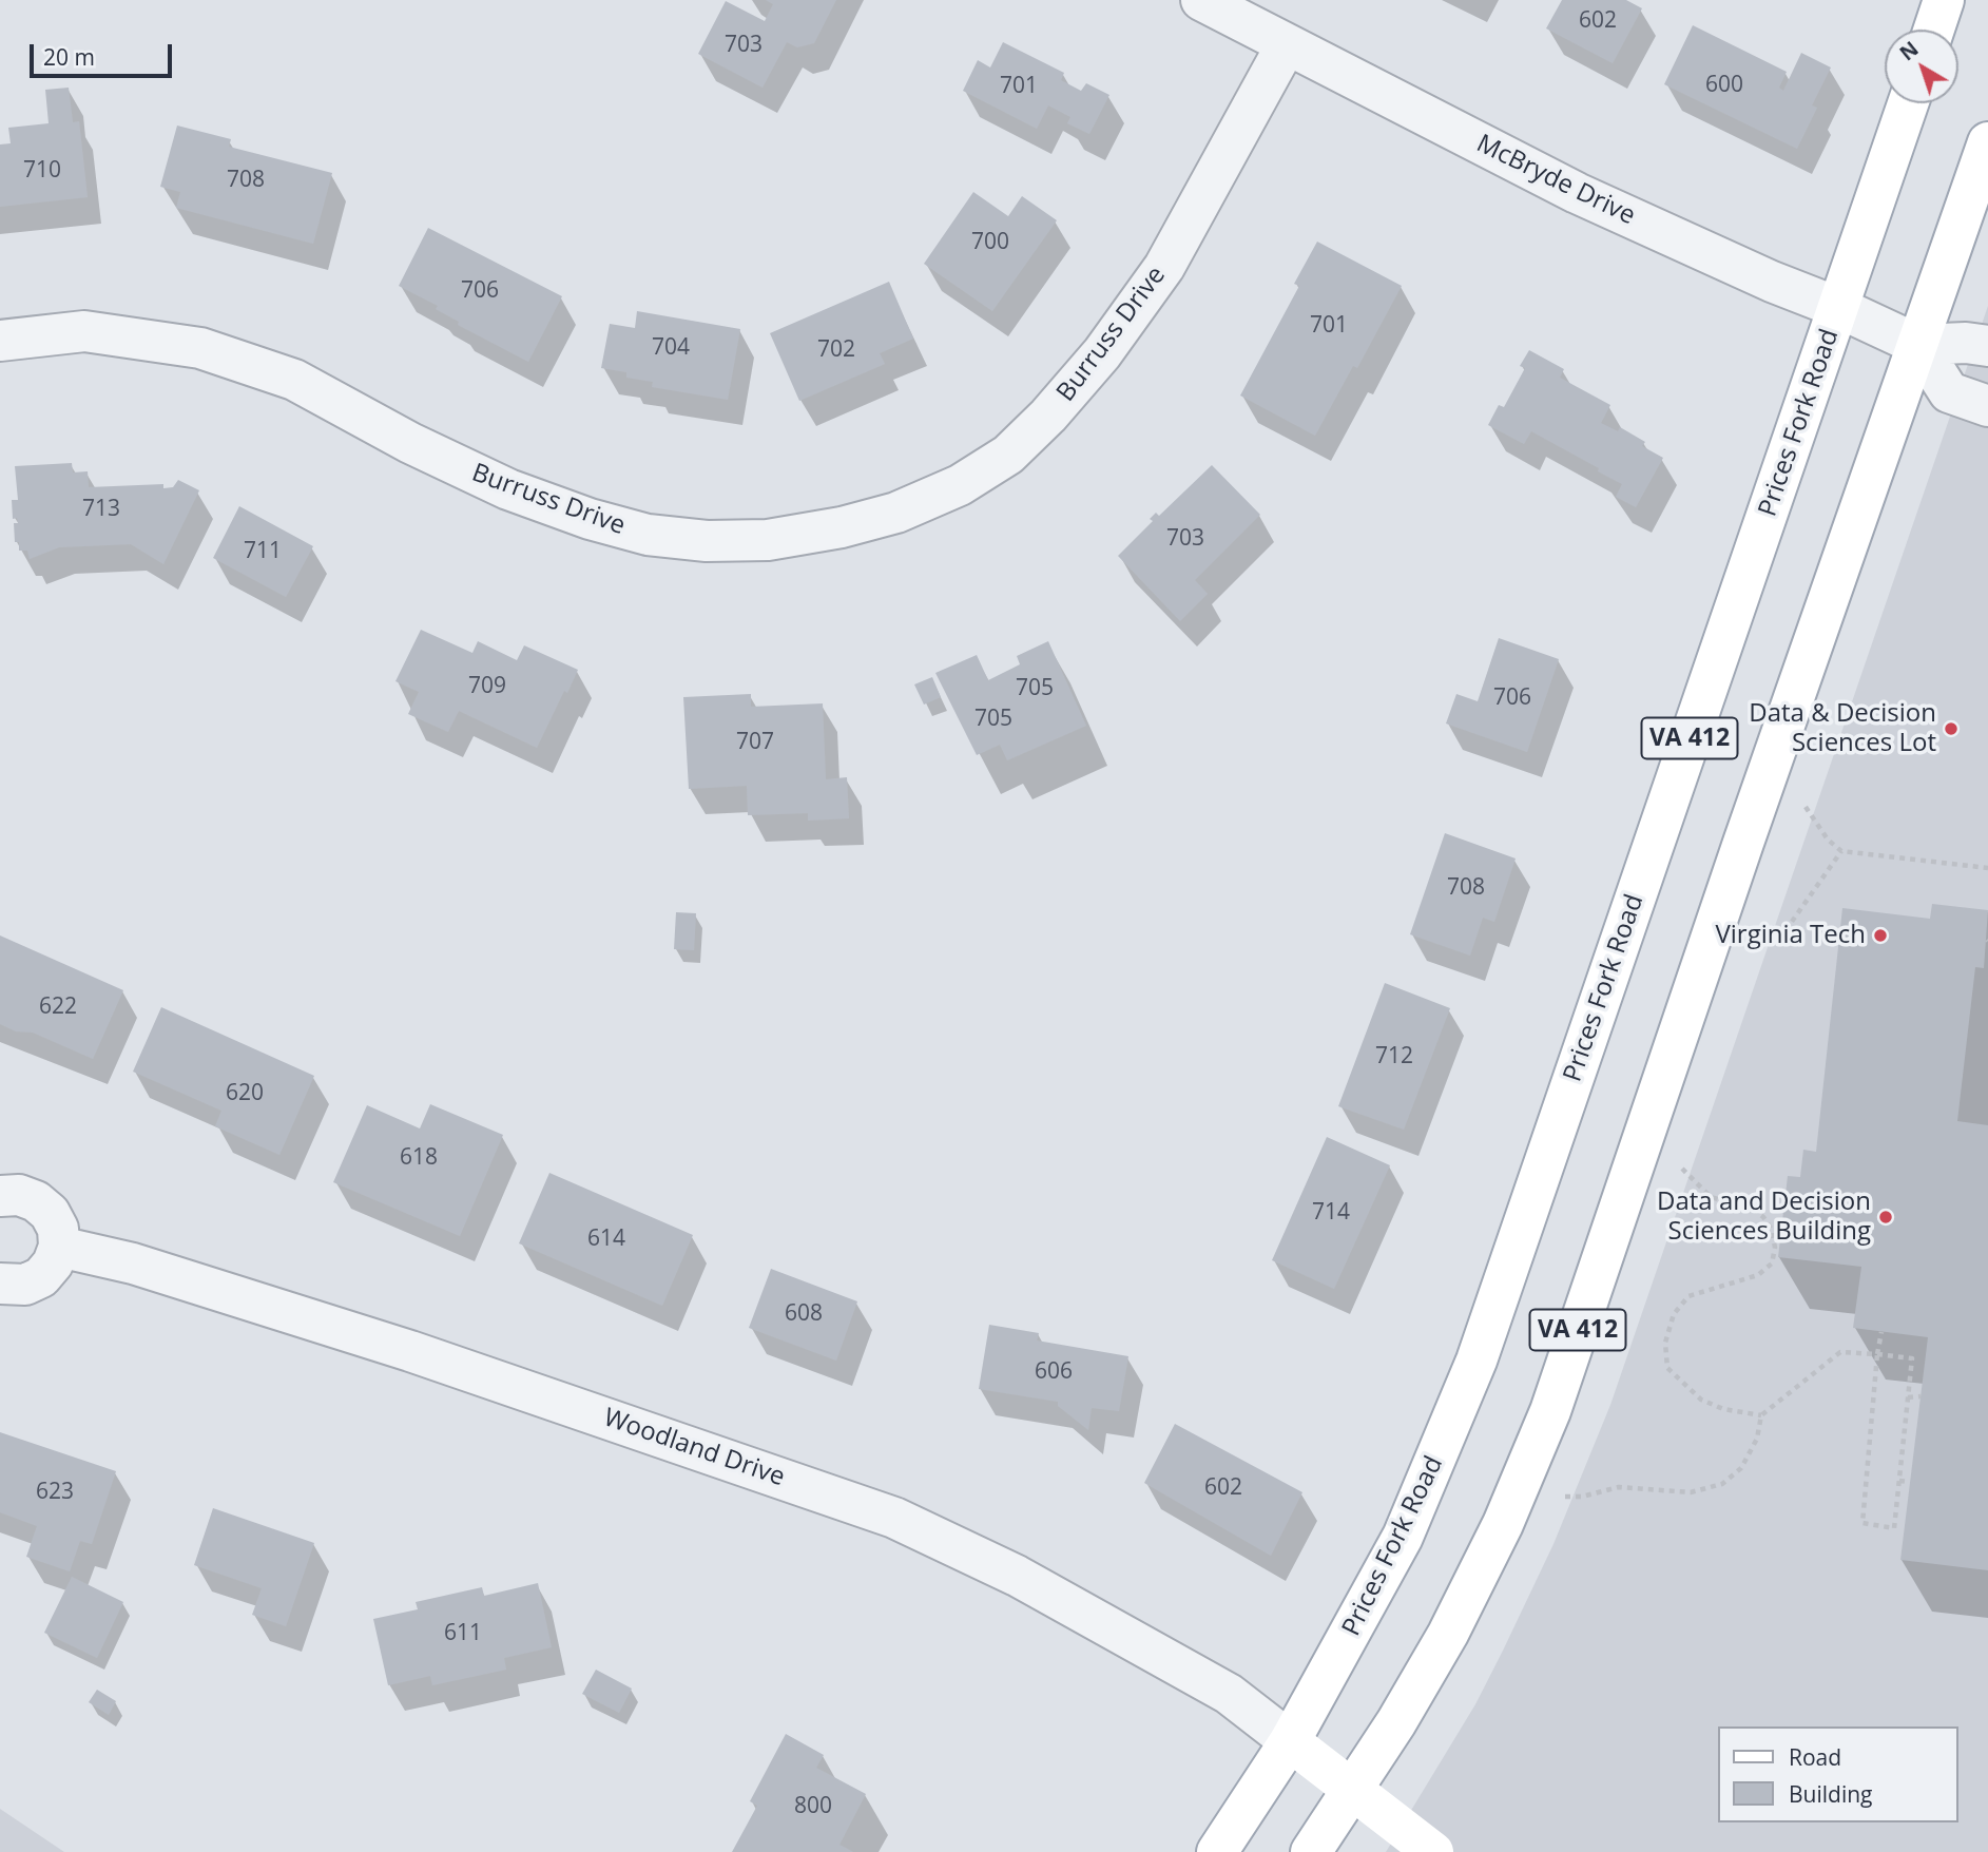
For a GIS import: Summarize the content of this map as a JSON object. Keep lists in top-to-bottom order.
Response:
{
  "streets": {
    "main road": ["Prices Fork Road", "VA 412"],
    "street": ["McBryde Drive", "Burruss Drive", "Woodland Drive"]
  },
  "crossings": [
    ["McBryde Drive", "Burruss Drive"],
    ["McBryde Drive", "Prices Fork Road"],
    ["McBryde Drive", "VA 412"],
    ["Prices Fork Road", "Woodland Drive"]
  ],
  "places": ["Data & Decision Sciences Lot", "Virginia Tech", "Data and Decision Sciences Building"],
  "house_numbers": [
    "602",
    "703",
    "600",
    "701",
    "710",
    "708",
    "700",
    "706",
    "701",
    "704",
    "702",
    "713",
    "703",
    "711",
    "709",
    "705",
    "706",
    "705",
    "707",
    "708",
    "622",
    "712",
    "620",
    "618",
    "714",
    "614",
    "608",
    "606",
    "602",
    "623",
    "611",
    "800"
  ],
  "legend": ["Road", "Building"],
  "scale_bar": "20 m",
  "north": "top left"
}
